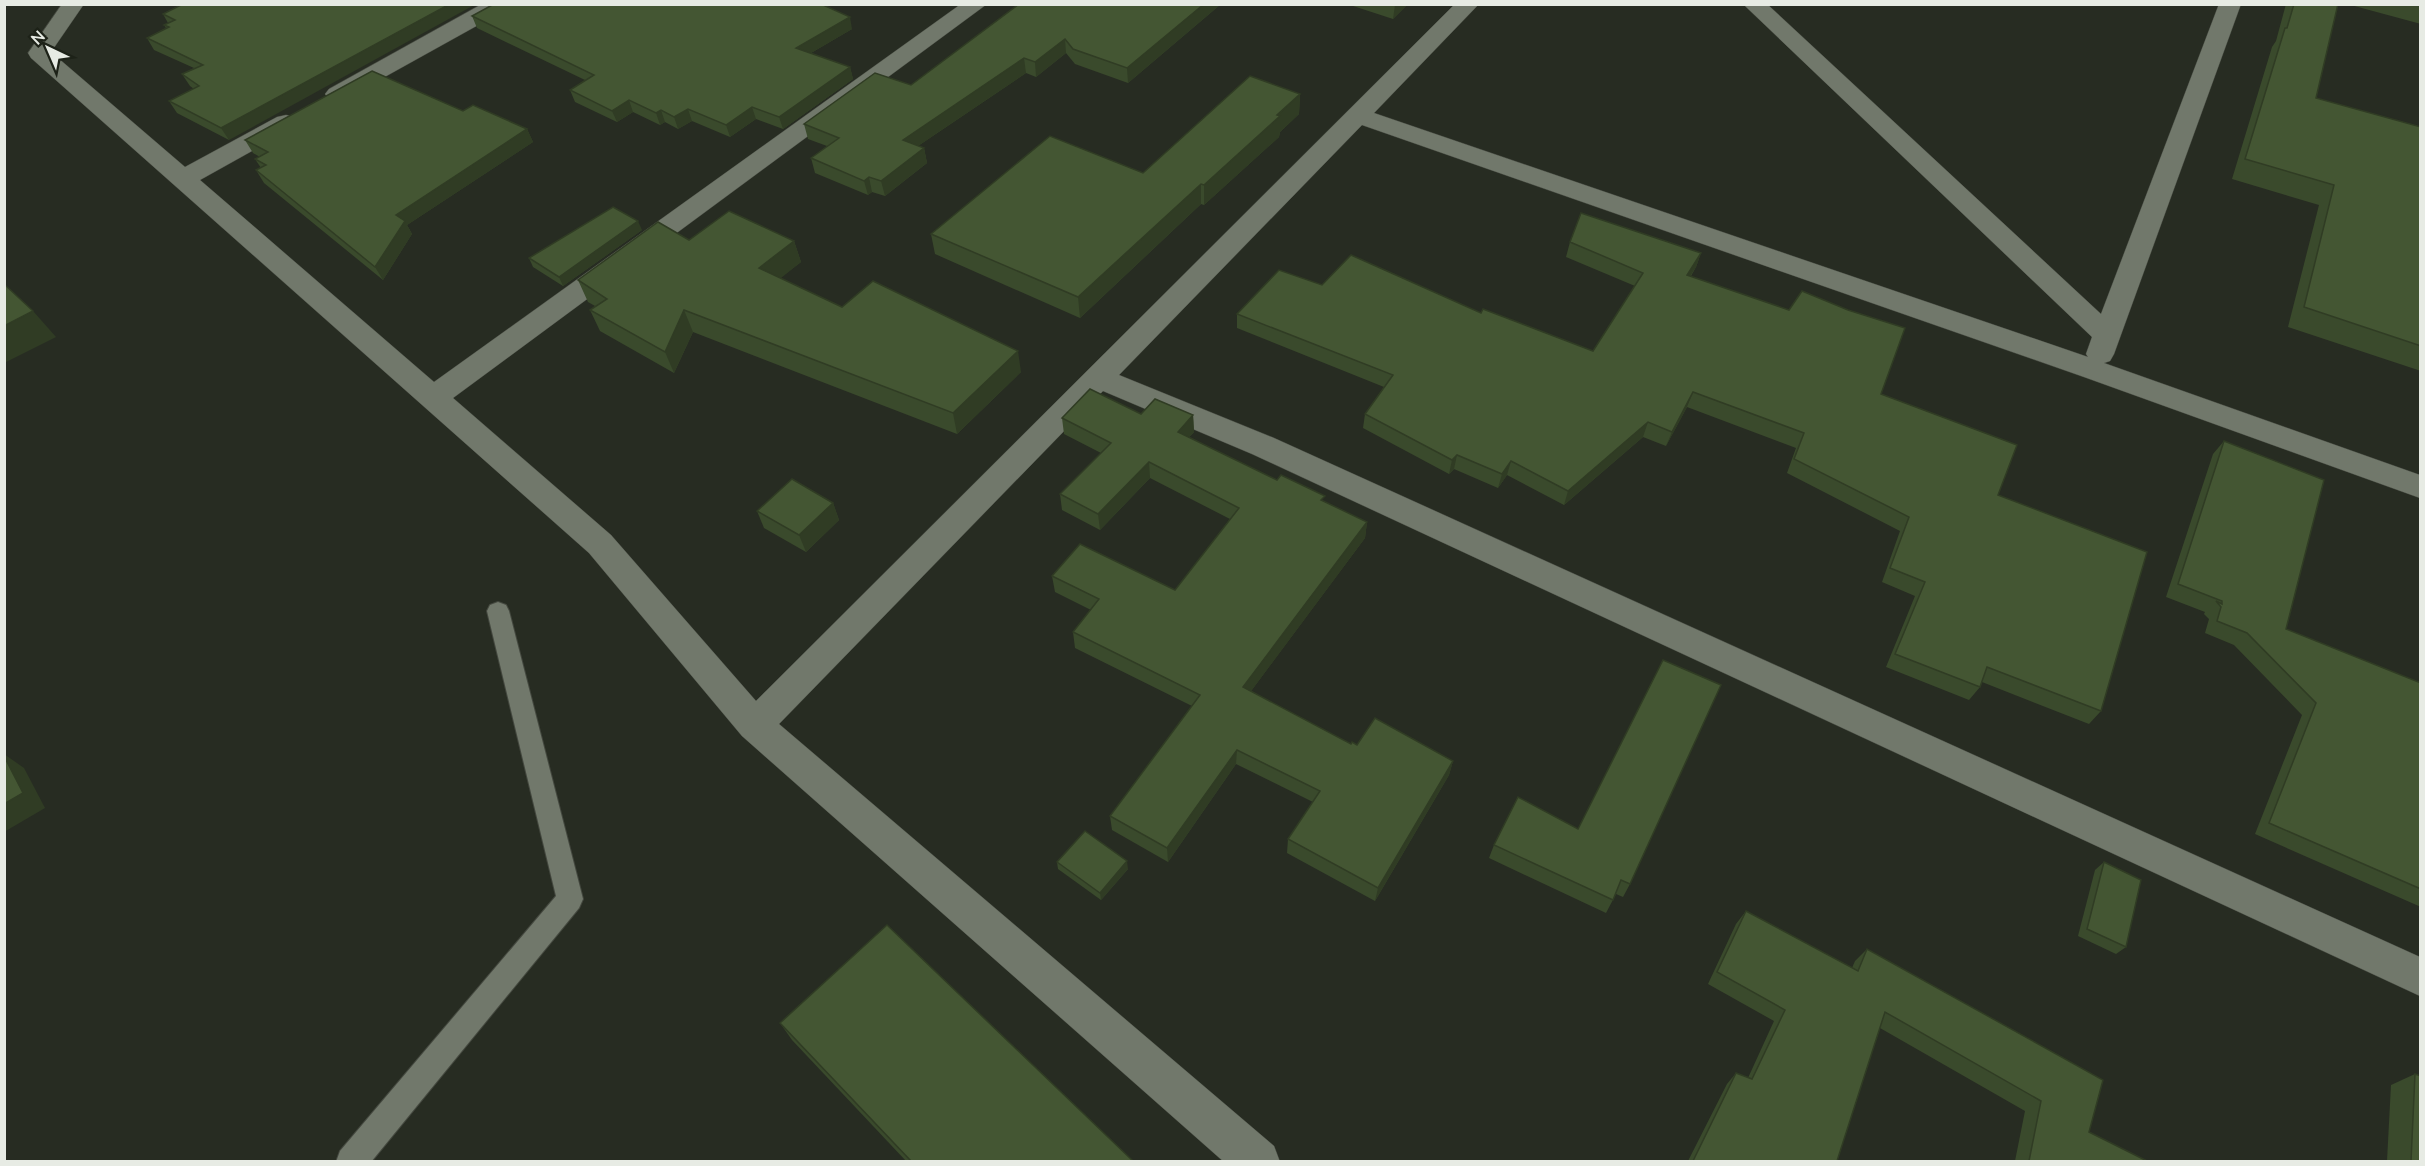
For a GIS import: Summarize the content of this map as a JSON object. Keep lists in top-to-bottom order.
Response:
{
  "north": "top left"
}
